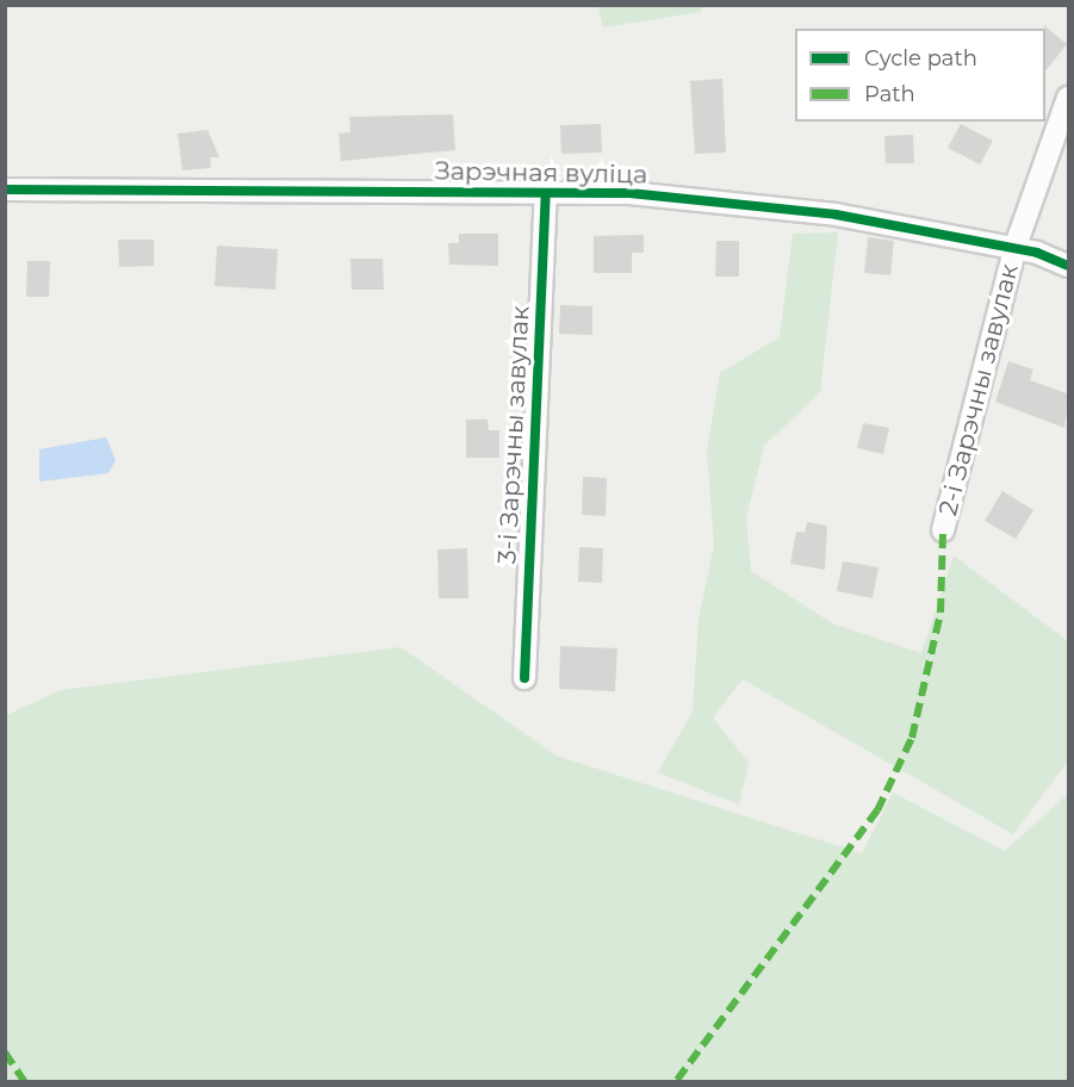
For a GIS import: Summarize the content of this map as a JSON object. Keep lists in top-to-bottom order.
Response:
{
  "streets": {
    "street": ["Зарэчная вуліца", "2-і Зарэчны завулак", "3-і Зарэчны завулак"]
  },
  "crossings": [
    ["Зарэчная вуліца", "2-і Зарэчны завулак"],
    ["Зарэчная вуліца", "3-і Зарэчны завулак"]
  ],
  "legend": ["Cycle path", "Path"]
}
